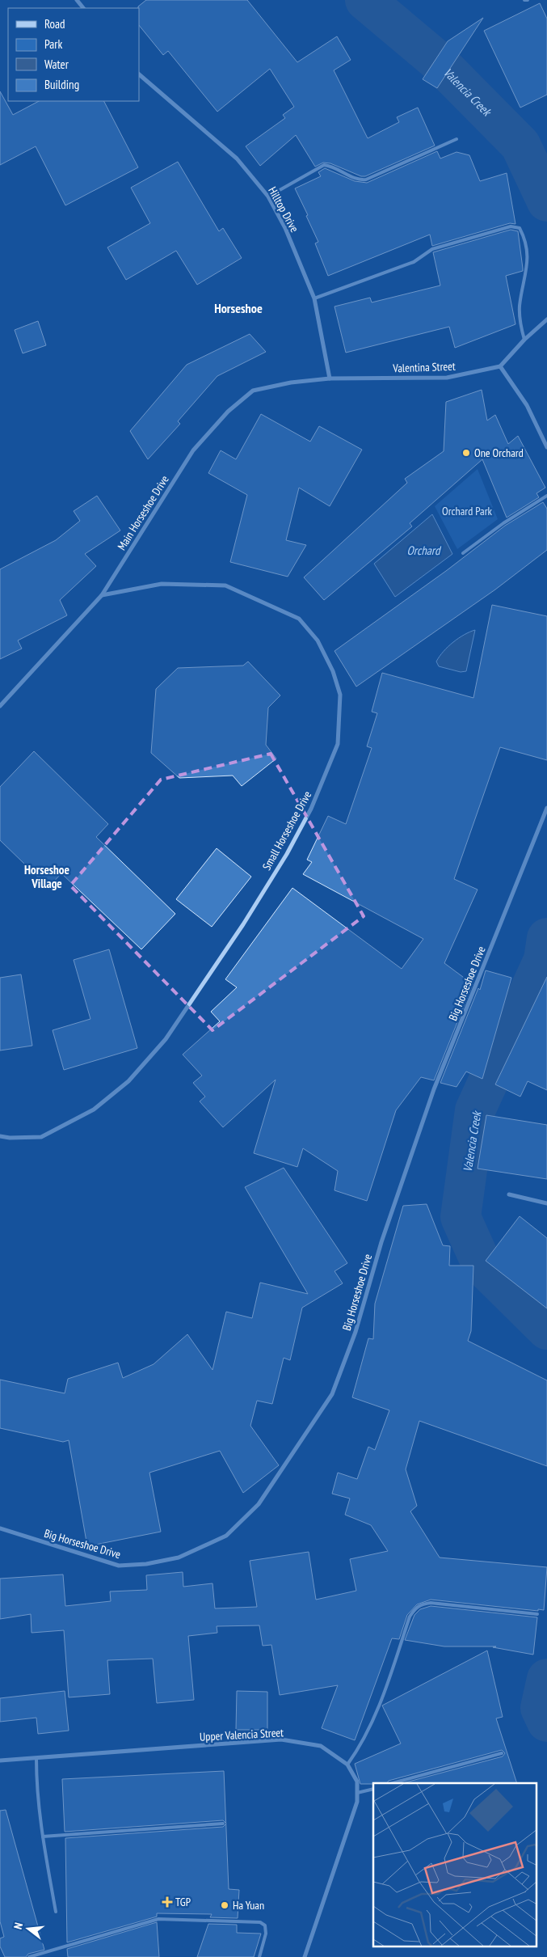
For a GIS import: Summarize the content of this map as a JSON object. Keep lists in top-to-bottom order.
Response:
{
  "streets": {
    "street": [
      "Hilltop Drive",
      "Valentina Street",
      "Main Horseshoe Drive",
      "Small Horseshoe Drive",
      "Big Horseshoe Drive",
      "Upper Valencia Street"
    ]
  },
  "crossings": [
    ["Hilltop Drive", "Valentina Street"],
    ["Hilltop Drive", "Main Horseshoe Drive"],
    ["Valentina Street", "Main Horseshoe Drive"],
    ["Main Horseshoe Drive", "Small Horseshoe Drive"]
  ],
  "districts": ["Horseshoe", "Horseshoe Village"],
  "water": ["Valencia Creek", "Orchard"],
  "parks": ["Orchard Park"],
  "places": {
    "other": ["One Orchard", "Ha Yuan"],
    "health": ["TGP"]
  },
  "legend": [
    "Road",
    "Park",
    "Water",
    "Building"
  ],
  "north": "left"
}
